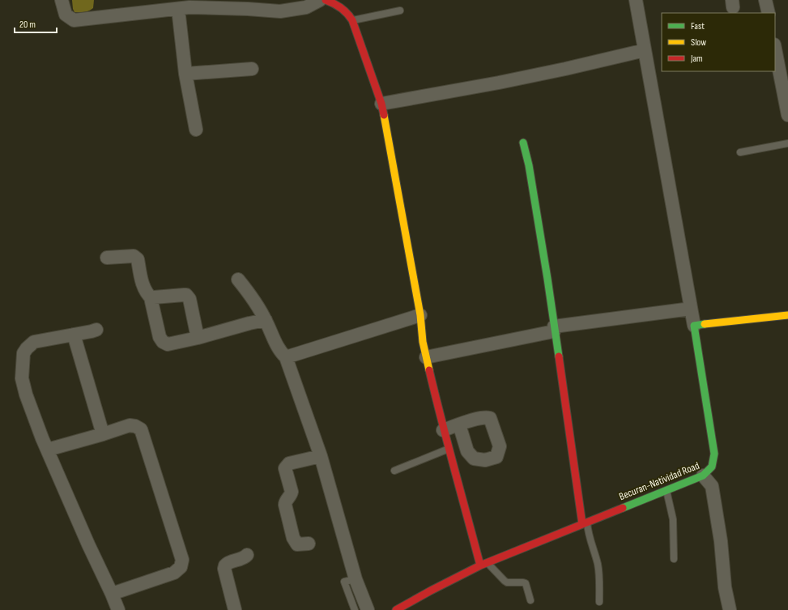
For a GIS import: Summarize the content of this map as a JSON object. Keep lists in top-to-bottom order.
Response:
{
  "streets": {
    "street": ["Becuran-Natividad Road"]
  },
  "legend": ["Fast", "Slow", "Jam"],
  "scale_bar": "20 m"
}
